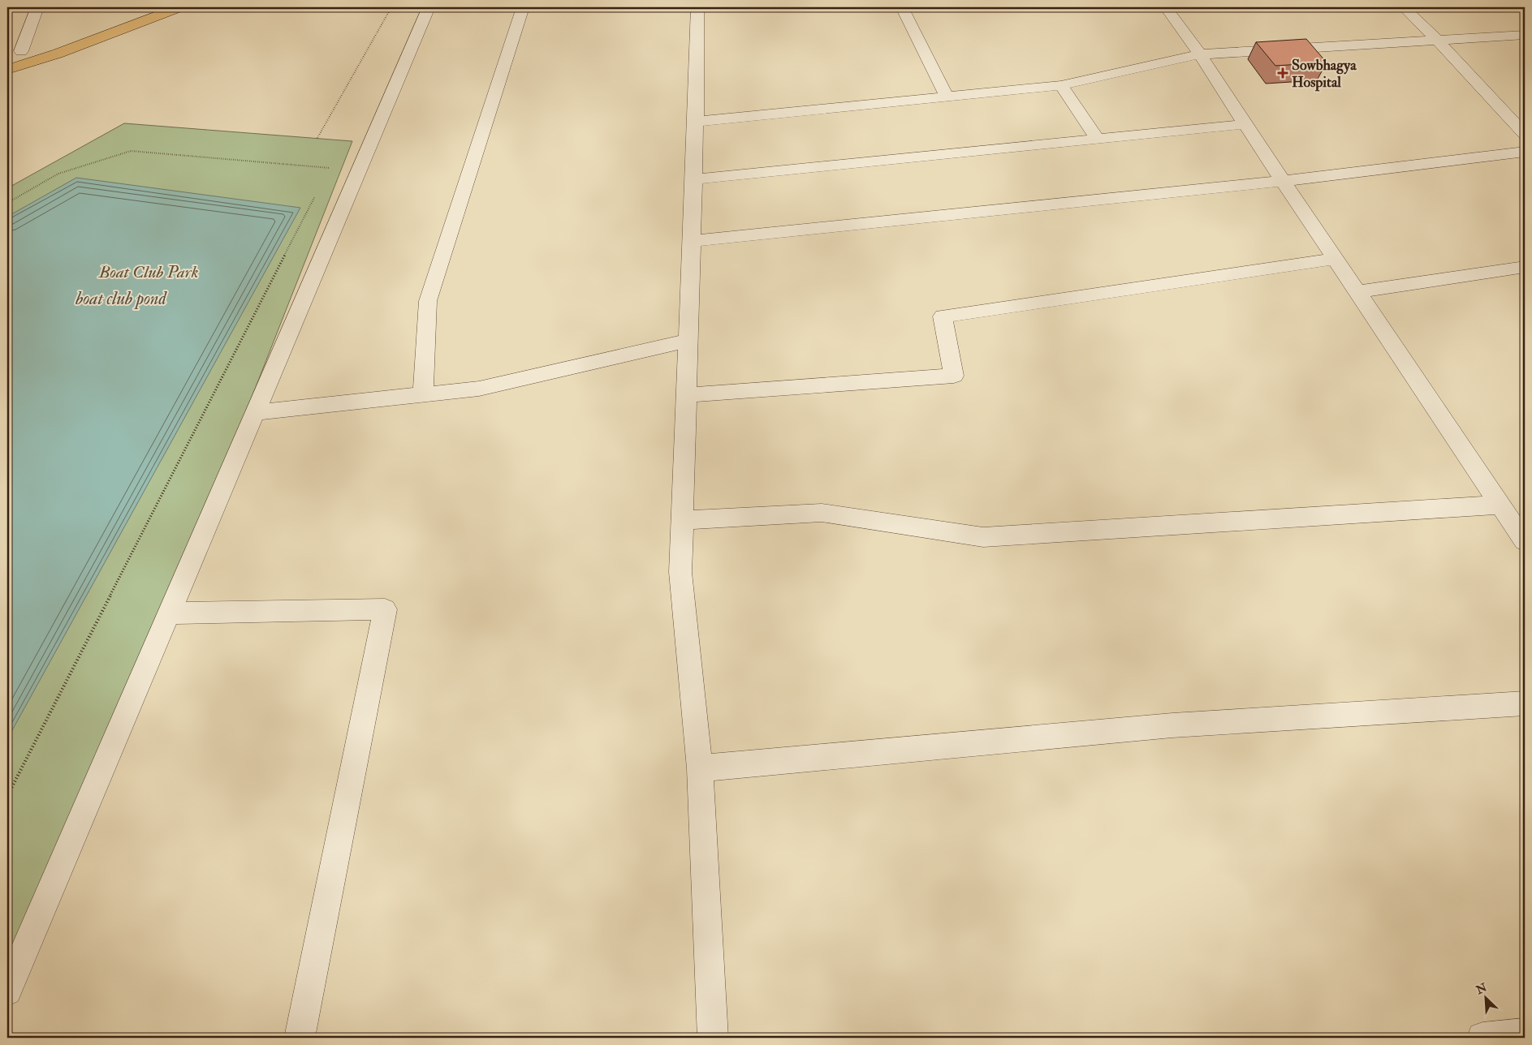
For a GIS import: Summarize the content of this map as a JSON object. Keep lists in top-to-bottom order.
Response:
{
  "water": ["boat club pond"],
  "parks": ["Boat Club Park"],
  "places": {
    "health": ["Sowbhagya Hospital"]
  },
  "north": "top left"
}
